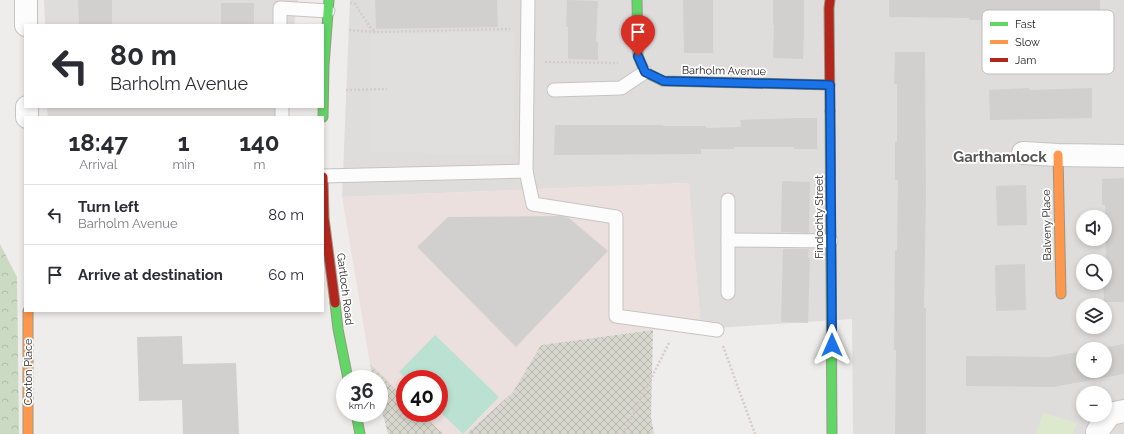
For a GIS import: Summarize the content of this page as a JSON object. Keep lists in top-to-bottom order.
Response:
{
  "streets": {
    "street": [
      "Barholm Avenue",
      "Findochty Street",
      "Balveny Place",
      "Gartloch Road",
      "Coxton Place"
    ]
  },
  "crossings": [
    ["Barholm Avenue", "Findochty Street"]
  ],
  "districts": ["Garthamlock"],
  "legend": ["Fast", "Slow", "Jam"],
  "page": {
    "turn": ["80 m", "Barholm Avenue"],
    "eta": [
      "18:47",
      "Arrival",
      "1",
      "min",
      "140",
      "m"
    ],
    "list": [
      {
        "name": "Turn left",
        "note": "Barholm Avenue",
        "value": "80 m"
      },
      {
        "name": "Arrive at destination",
        "value": "60 m"
      }
    ],
    "map_buttons": ["+", "−"],
    "speed": "36 km/h",
    "limit": "40"
  }
}
